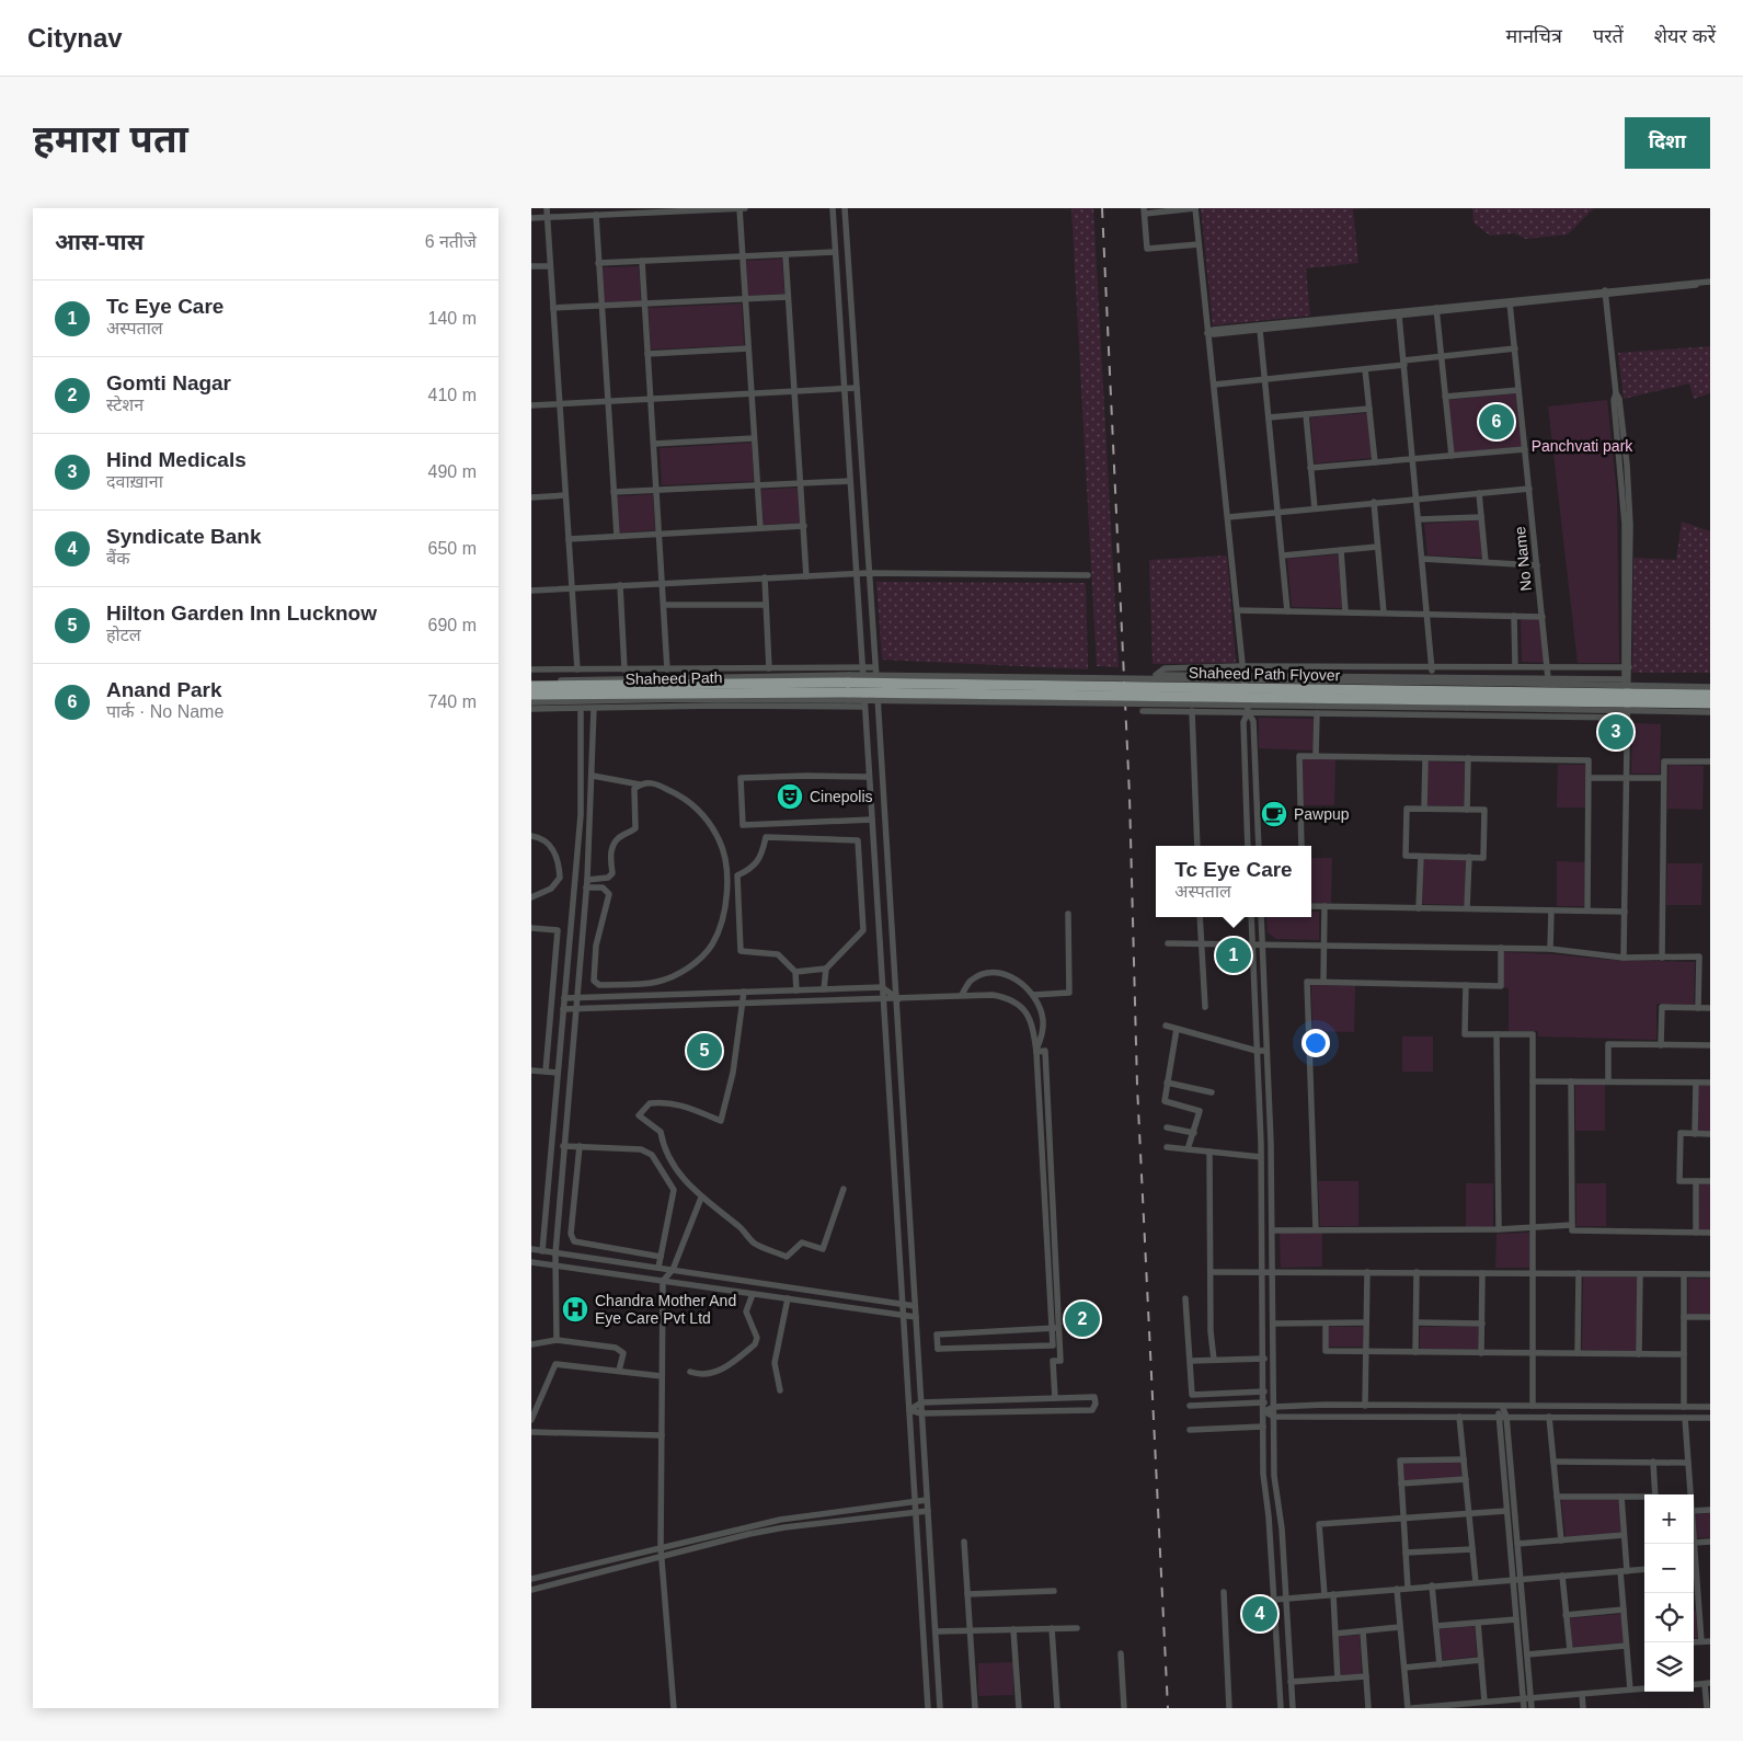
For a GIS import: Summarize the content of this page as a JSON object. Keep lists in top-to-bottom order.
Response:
{
  "streets": {
    "highway": ["Shaheed Path Flyover", "Shaheed Path"],
    "street": ["No Name"]
  },
  "crossings": [
    ["Shaheed Path Flyover", "Shaheed Path"]
  ],
  "parks": ["Panchvati park"],
  "places": {
    "theatre": ["Cinepolis"],
    "cafe": ["Pawpup"],
    "hospital": ["Chandra Mother And Eye Care Pvt Ltd"]
  },
  "page": {
    "header": "Citynav",
    "nav": ["मानचित्र", "परतें", "शेयर करें"],
    "title": "हमारा पता",
    "buttons": "दिशा",
    "heading": ["आस-पास", "6 नतीजे"],
    "list": [
      {
        "mark": "1",
        "name": "Tc Eye Care",
        "note": "अस्पताल",
        "value": "140 m"
      },
      {
        "mark": "2",
        "name": "Gomti Nagar",
        "note": "स्टेशन",
        "value": "410 m"
      },
      {
        "mark": "3",
        "name": "Hind Medicals",
        "note": "दवाख़ाना",
        "value": "490 m"
      },
      {
        "mark": "4",
        "name": "Syndicate Bank",
        "note": "बैंक",
        "value": "650 m"
      },
      {
        "mark": "5",
        "name": "Hilton Garden Inn Lucknow",
        "note": "होटल",
        "value": "690 m"
      },
      {
        "mark": "6",
        "name": "Anand Park",
        "note": "पार्क · No Name",
        "value": "740 m"
      }
    ],
    "pins": [
      "6",
      "3",
      "1",
      "5",
      "2",
      "4"
    ],
    "popup": ["Tc Eye Care", "अस्पताल"],
    "map_buttons": ["+", "−"]
  }
}
